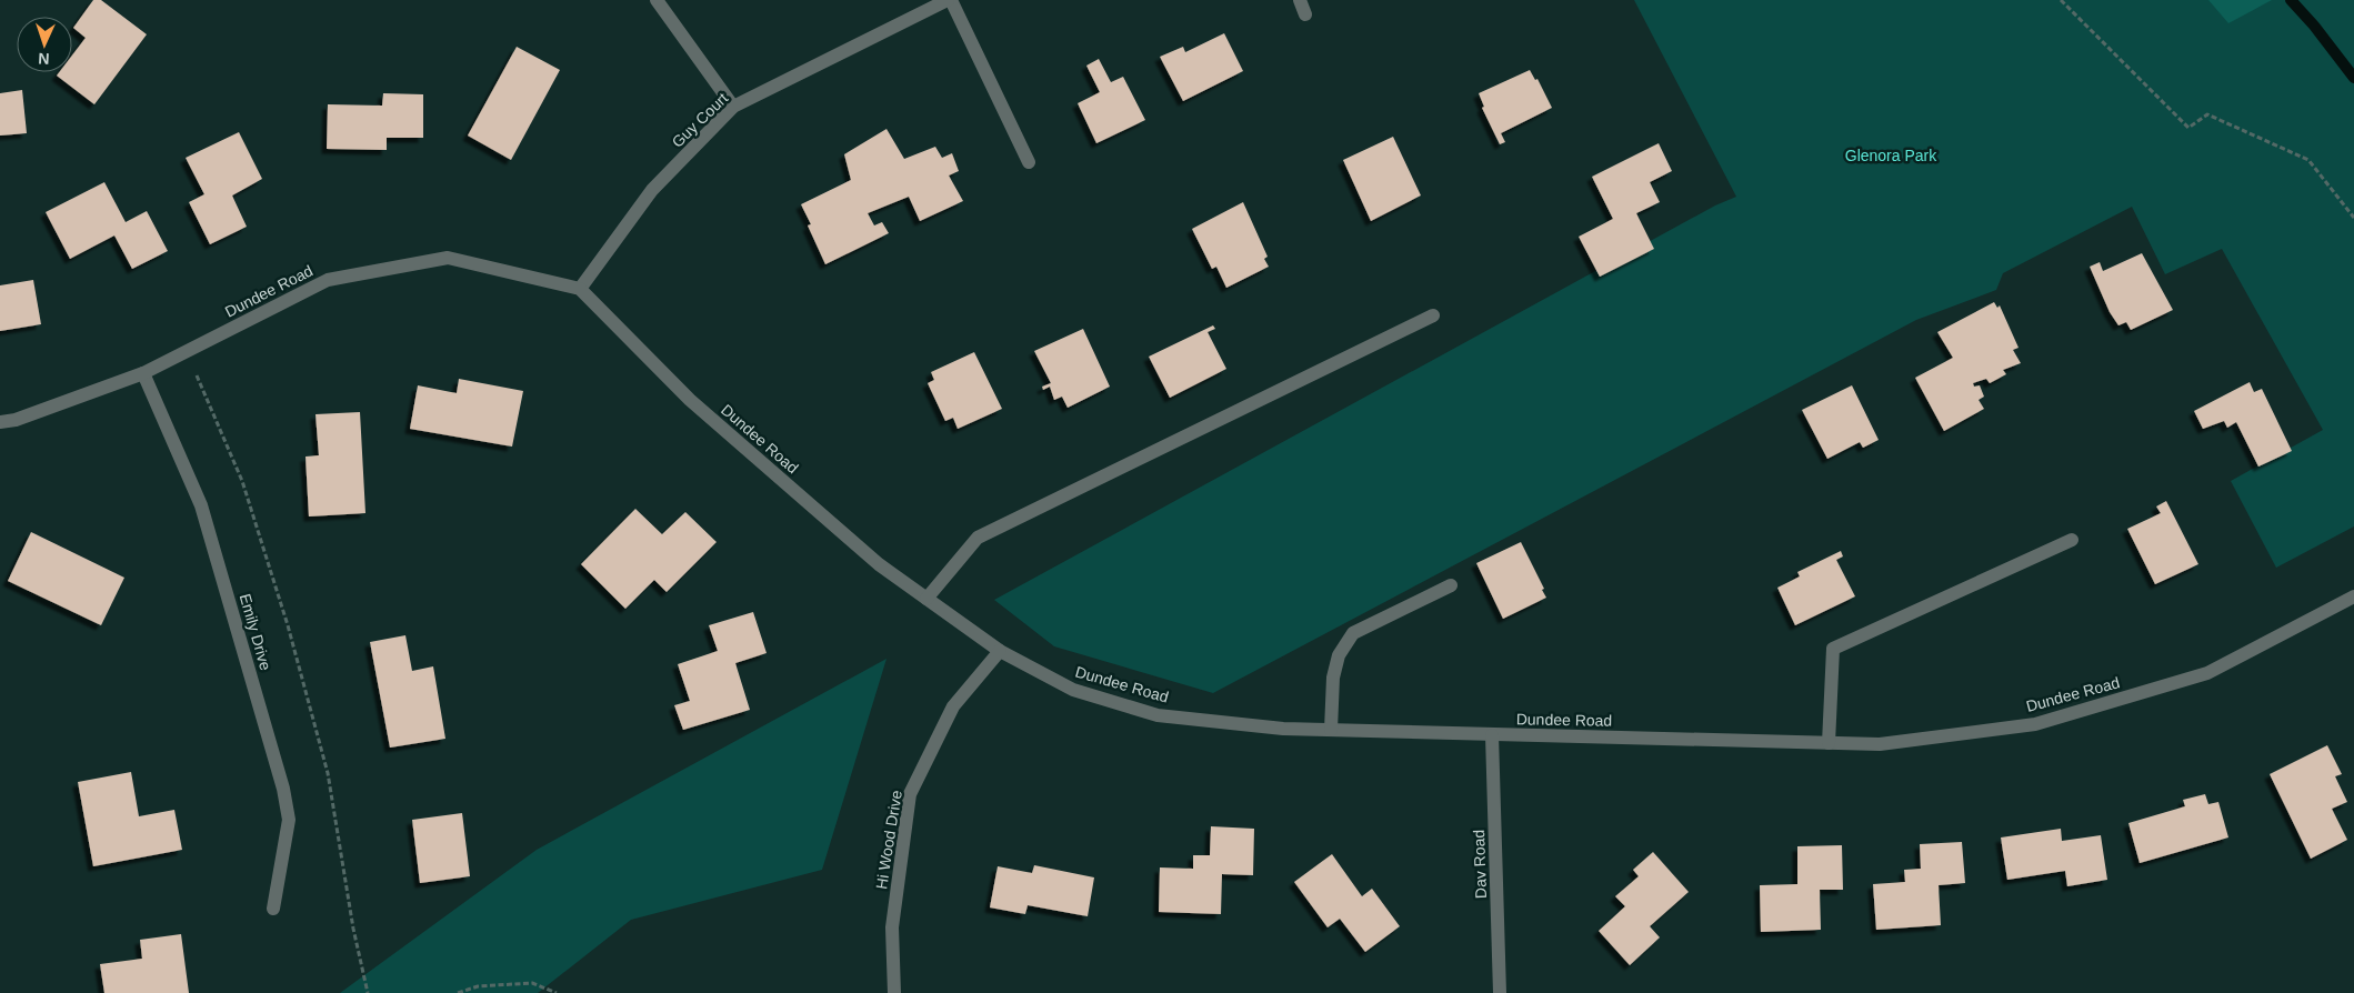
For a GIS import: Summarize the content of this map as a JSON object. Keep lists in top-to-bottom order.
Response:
{
  "streets": {
    "street": [
      "Guy Court",
      "Dundee Road",
      "Emily Drive",
      "Hi Wood Drive",
      "Dav Road"
    ]
  },
  "crossings": [
    ["Guy Court", "Dundee Road"],
    ["Dundee Road", "Emily Drive"],
    ["Dundee Road", "Hi Wood Drive"],
    ["Dundee Road", "Dav Road"]
  ],
  "parks": ["Glenora Park"],
  "north": "bottom"
}
